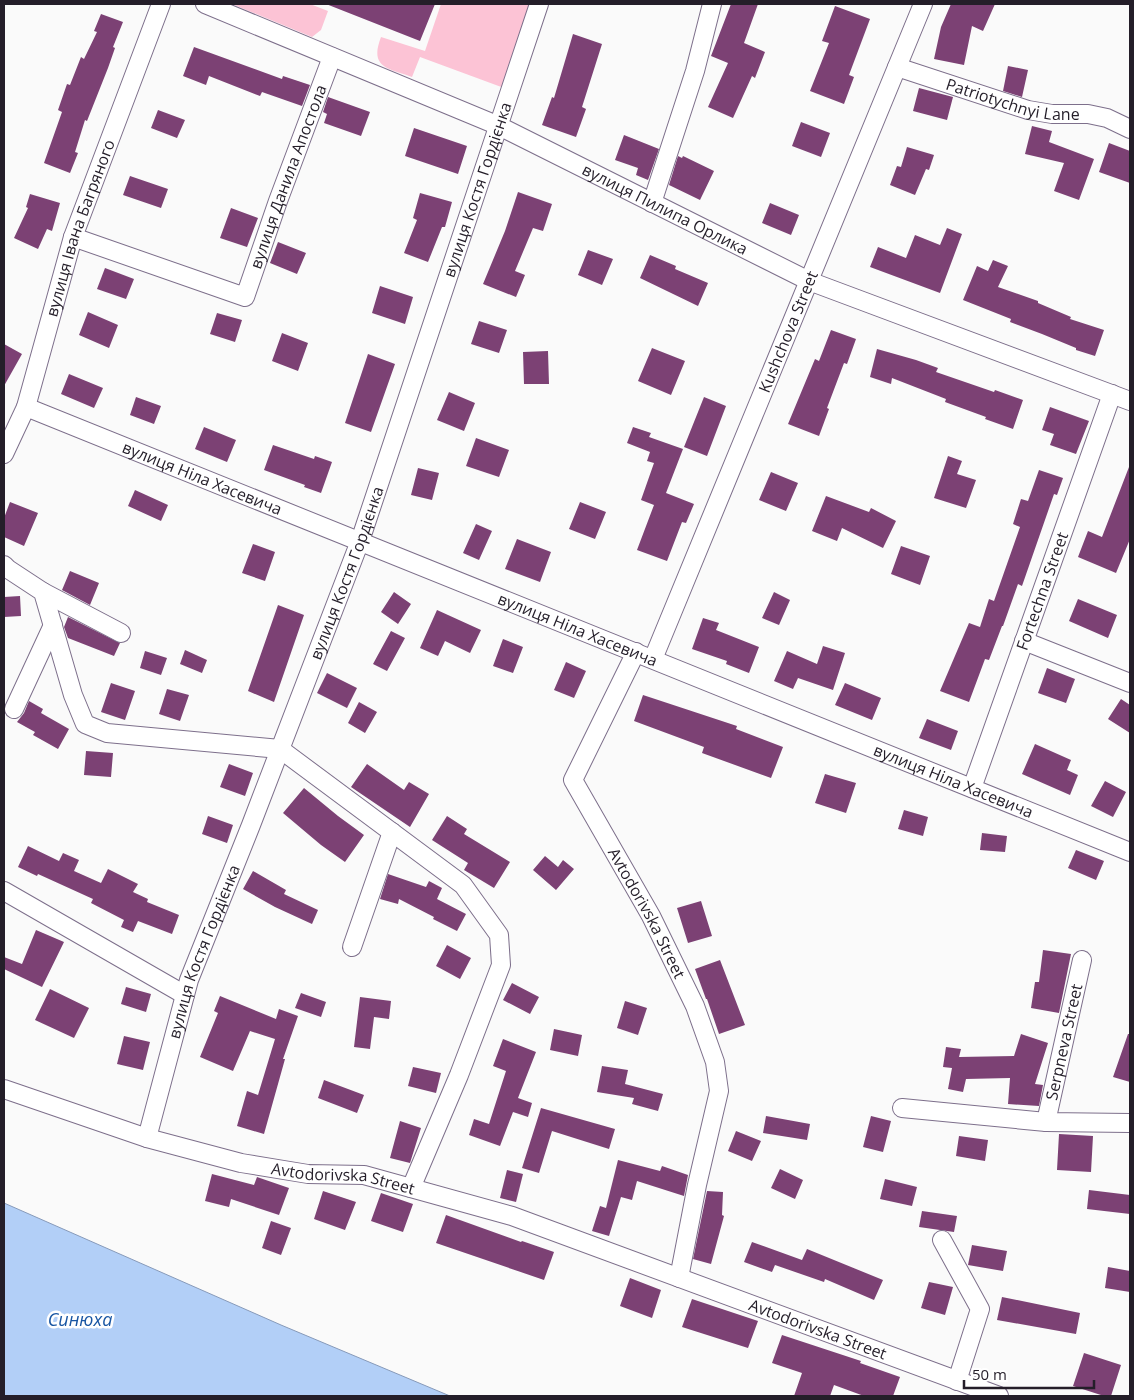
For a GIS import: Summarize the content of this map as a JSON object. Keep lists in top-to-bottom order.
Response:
{
  "streets": {
    "street": [
      "Patriotychnyi Lane",
      "вулиця Данила Апостола",
      "вулиця Костя Гордієнка",
      "вулиця Пилипа Орлика",
      "вулиця Івана Багряного",
      "Kushchova Street",
      "вулиця Ніла Хасевича",
      "Fortechna Street",
      "Avtodorivska Street",
      "Serpneva Street"
    ]
  },
  "crossings": [
    ["Patriotychnyi Lane", "Kushchova Street"],
    ["вулиця Данила Апостола", "вулиця Пилипа Орлика"],
    ["вулиця Данила Апостола", "вулиця Івана Багряного"],
    ["вулиця Костя Гордієнка", "вулиця Пилипа Орлика"],
    ["вулиця Костя Гордієнка", "вулиця Ніла Хасевича"],
    ["вулиця Костя Гордієнка", "Avtodorivska Street"],
    ["вулиця Пилипа Орлика", "Kushchova Street"],
    ["вулиця Пилипа Орлика", "Fortechna Street"],
    ["вулиця Івана Багряного", "вулиця Ніла Хасевича"],
    ["Kushchova Street", "вулиця Ніла Хасевича"],
    ["вулиця Ніла Хасевича", "Fortechna Street"],
    ["вулиця Ніла Хасевича", "Avtodorivska Street"]
  ],
  "water": ["Синюха"],
  "scale_bar": "50 m"
}
